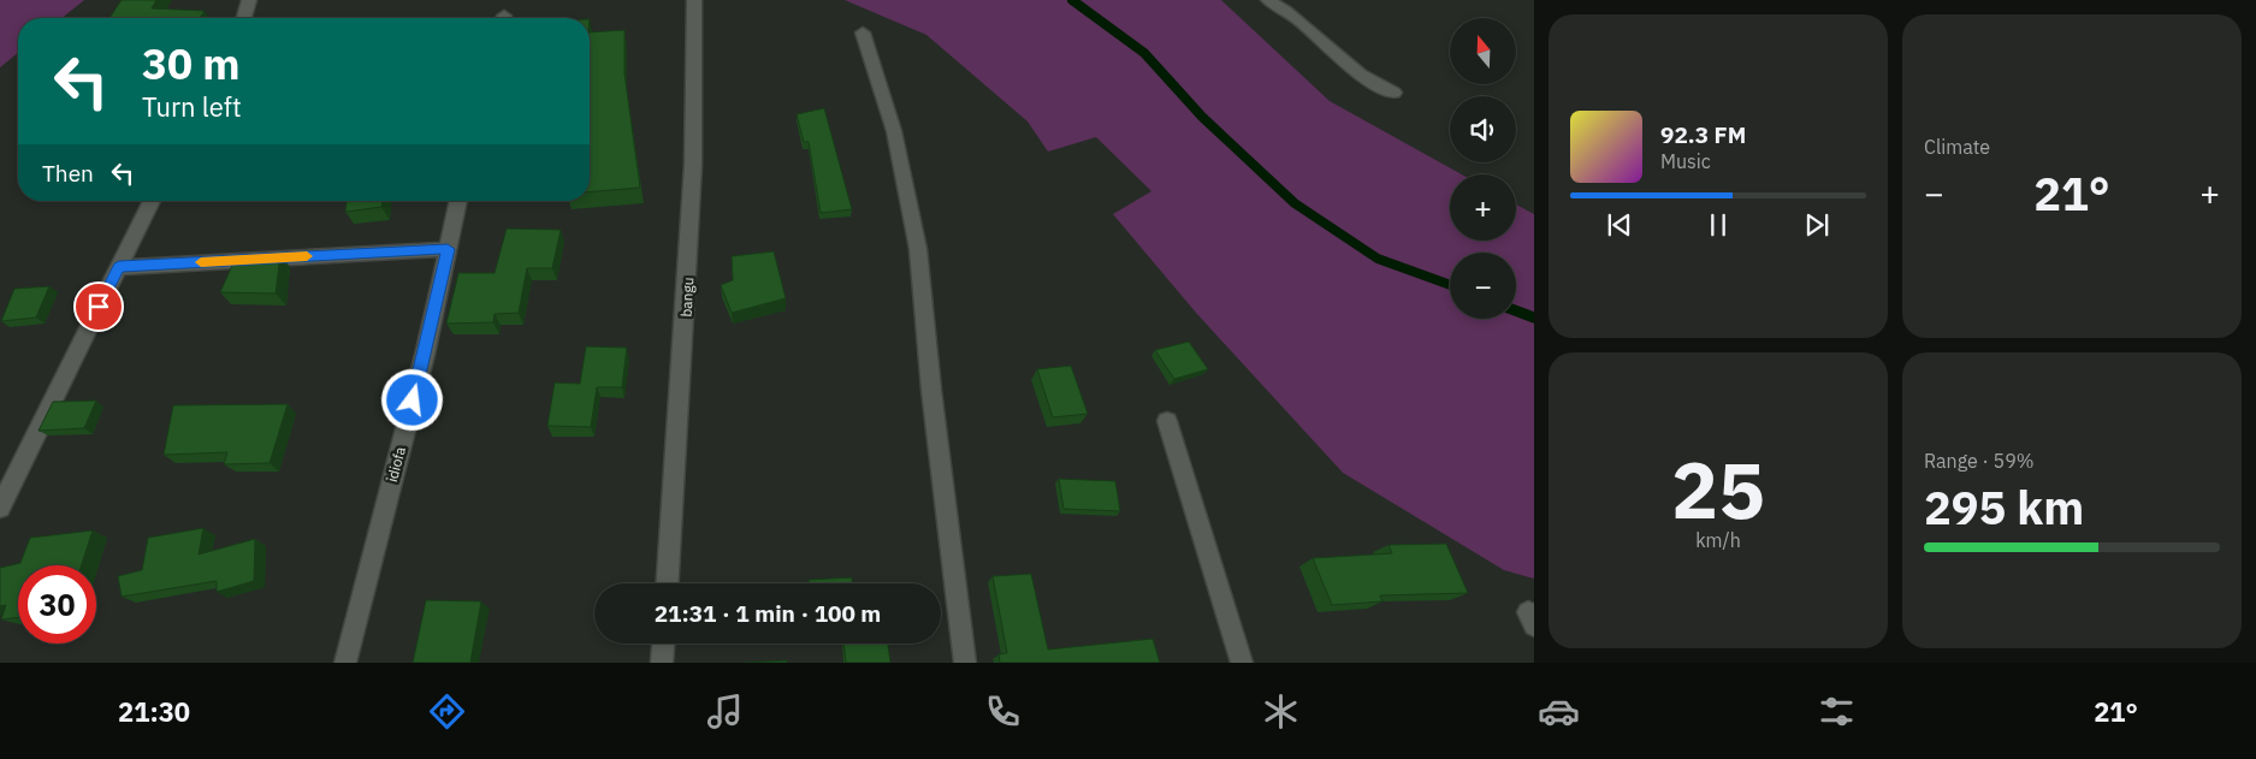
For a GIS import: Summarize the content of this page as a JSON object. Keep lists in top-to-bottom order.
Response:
{
  "streets": {
    "street": ["bangu", "idiofa"]
  },
  "north": "top",
  "page": {
    "tile": [
      "Climate",
      ["25", "km/h"],
      ["Range · 59%", "295 km"]
    ],
    "map_buttons": ["+", "−"],
    "turn": ["30 m", "Turn left"],
    "song": ["92.3 FM", "Music"],
    "then": "Then",
    "heat": ["−", "21°", "+"],
    "limit": "30",
    "trip": "21:31 · 1 min · 100 m",
    "tabs": ["21:30", "21°"]
  }
}
